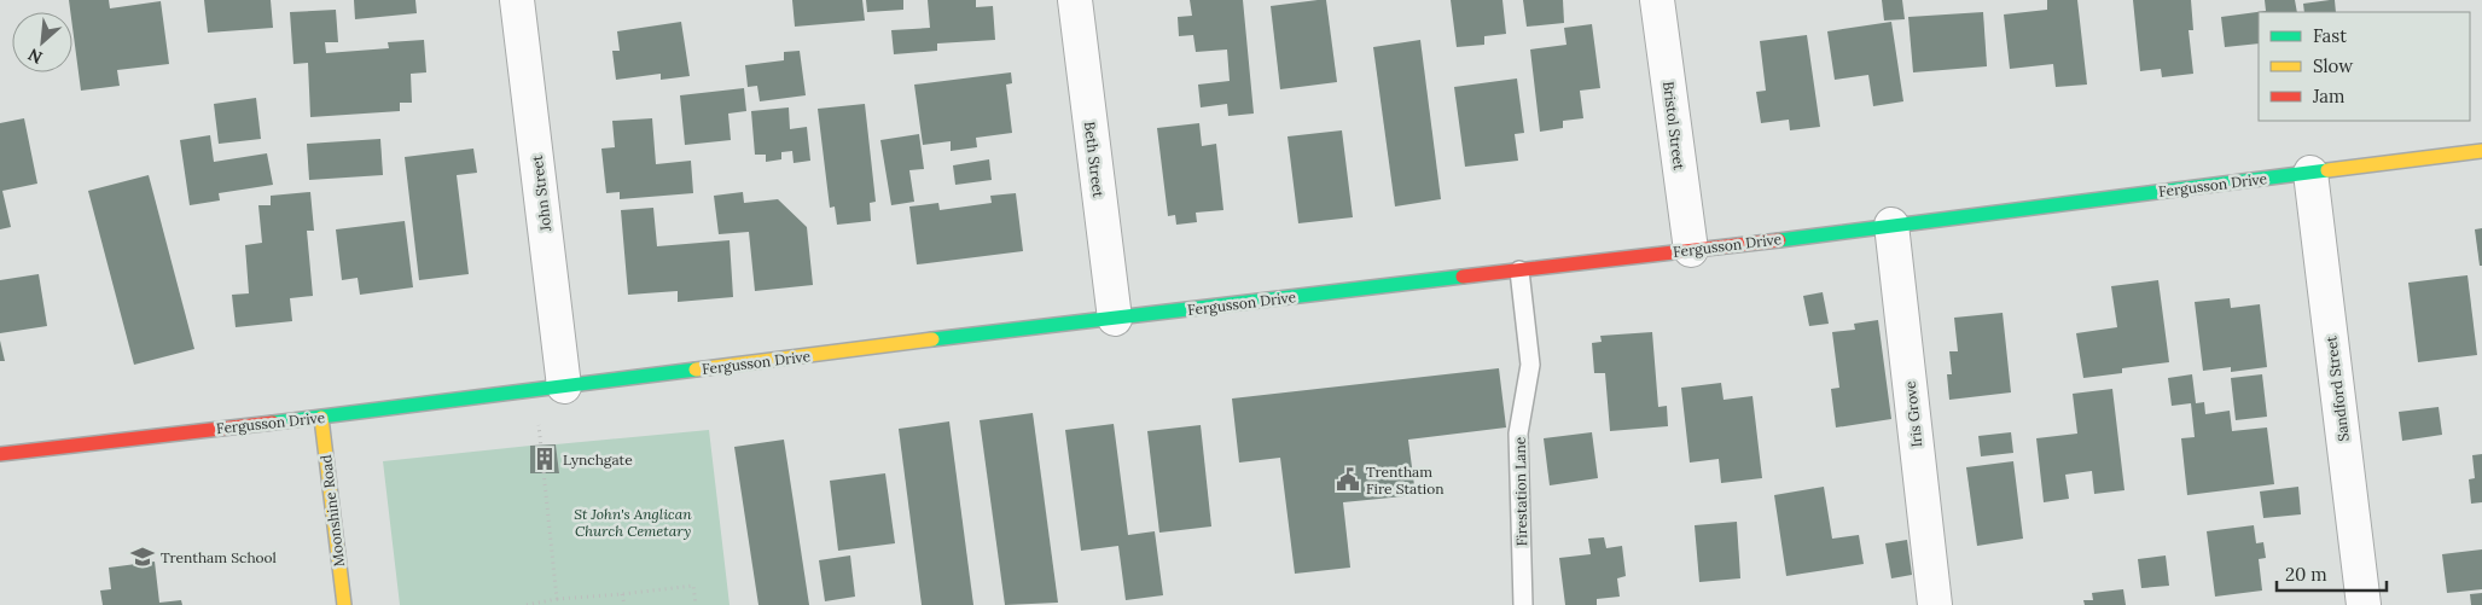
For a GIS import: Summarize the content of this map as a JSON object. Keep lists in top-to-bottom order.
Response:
{
  "streets": {
    "main road": ["Fergusson Drive", "Moonshine Road"],
    "street": [
      "Bristol Street",
      "Beth Street",
      "John Street",
      "Sandford Street",
      "Iris Grove"
    ],
    "lane": ["Firestation Lane"]
  },
  "crossings": [
    ["Bristol Street", "Fergusson Drive"],
    ["Beth Street", "Fergusson Drive"],
    ["Fergusson Drive", "John Street"],
    ["Fergusson Drive", "Sandford Street"],
    ["Fergusson Drive", "Iris Grove"],
    ["Fergusson Drive", "Firestation Lane"],
    ["Fergusson Drive", "Moonshine Road"]
  ],
  "parks": ["St John's Anglican Church Cemetary"],
  "places": {
    "building": ["Lynchgate"],
    "public building": ["Trentham Fire Station"],
    "school or university": ["Trentham School"]
  },
  "legend": ["Fast", "Slow", "Jam"],
  "scale_bar": "20 m",
  "north": "bottom left"
}
